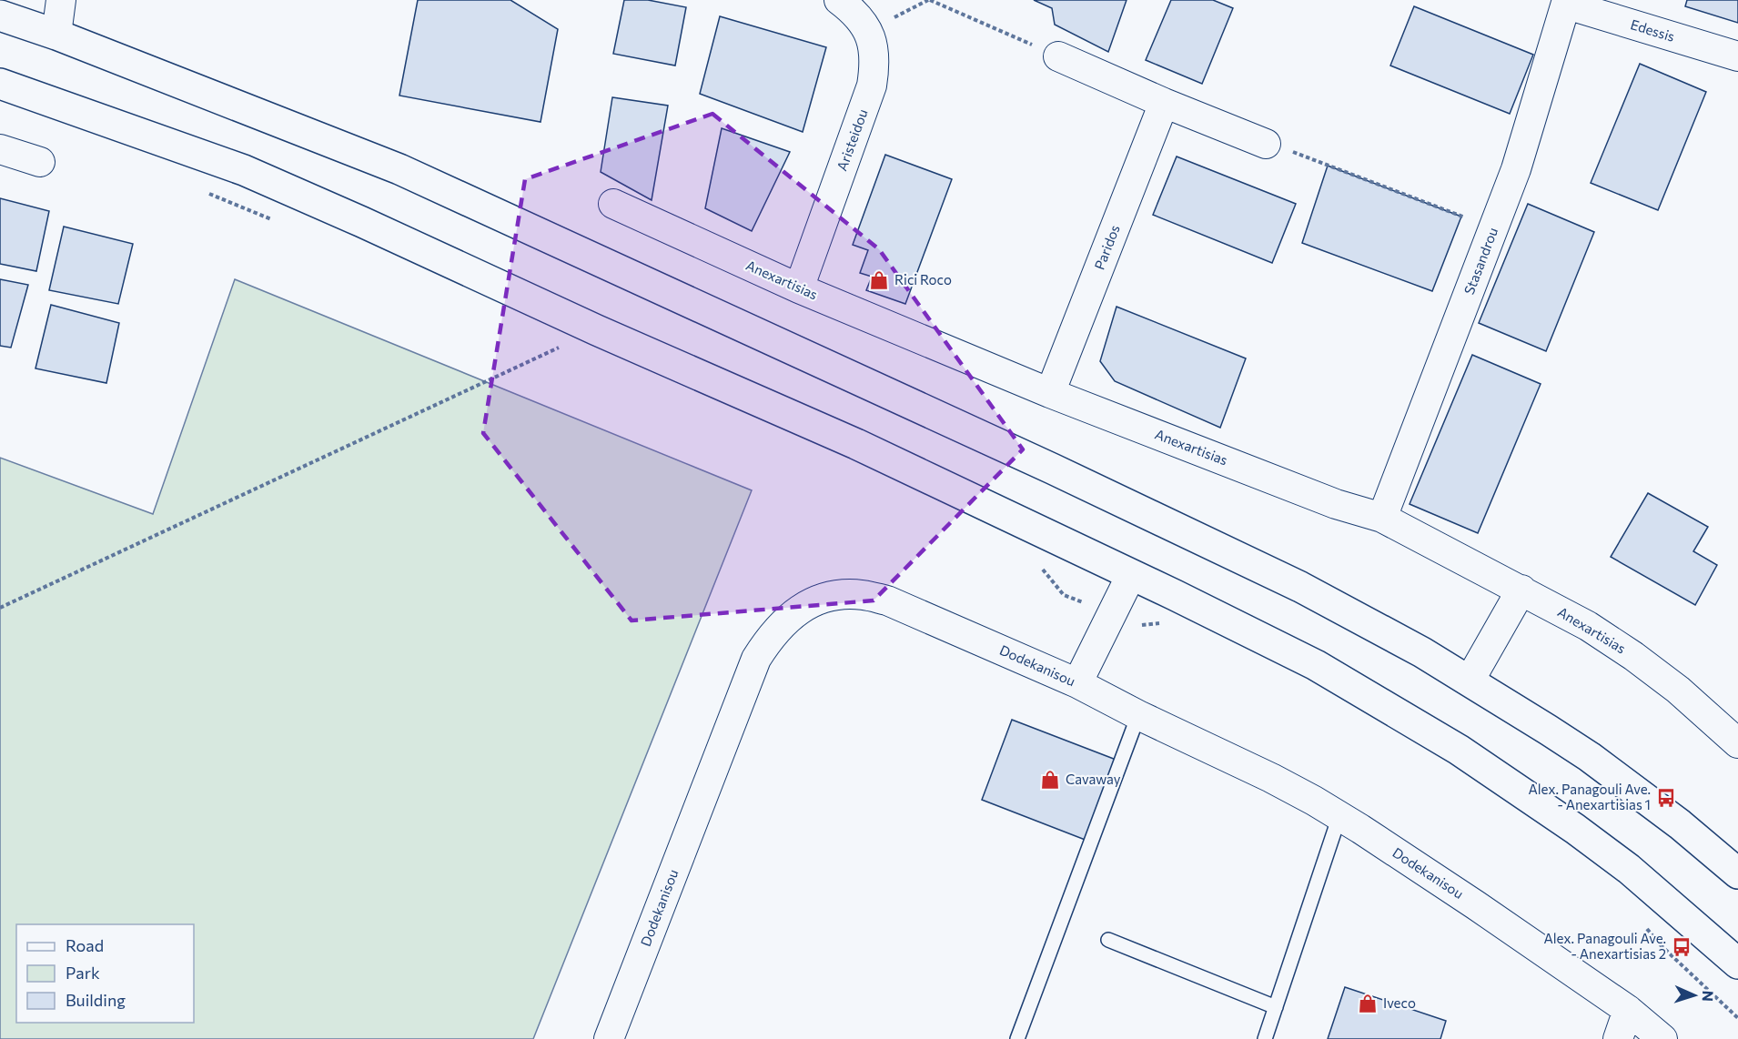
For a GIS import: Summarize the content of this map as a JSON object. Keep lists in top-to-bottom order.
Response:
{
  "streets": {
    "street": [
      "Edessis",
      "Aristeidou",
      "Paridos",
      "Stasandrou",
      "Anexartisias",
      "Dodekanisou"
    ]
  },
  "crossings": [
    ["Edessis", "Stasandrou"],
    ["Aristeidou", "Anexartisias"],
    ["Paridos", "Anexartisias"],
    ["Stasandrou", "Anexartisias"]
  ],
  "places": {
    "shop": ["Rici Roco", "Cavaway", "Iveco"],
    "bus stop": ["Alex. Panagouli Ave. - Anexartisias 1", "Alex. Panagouli Ave. - Anexartisias 2"]
  },
  "legend": ["Road", "Park", "Building"],
  "north": "right"
}
